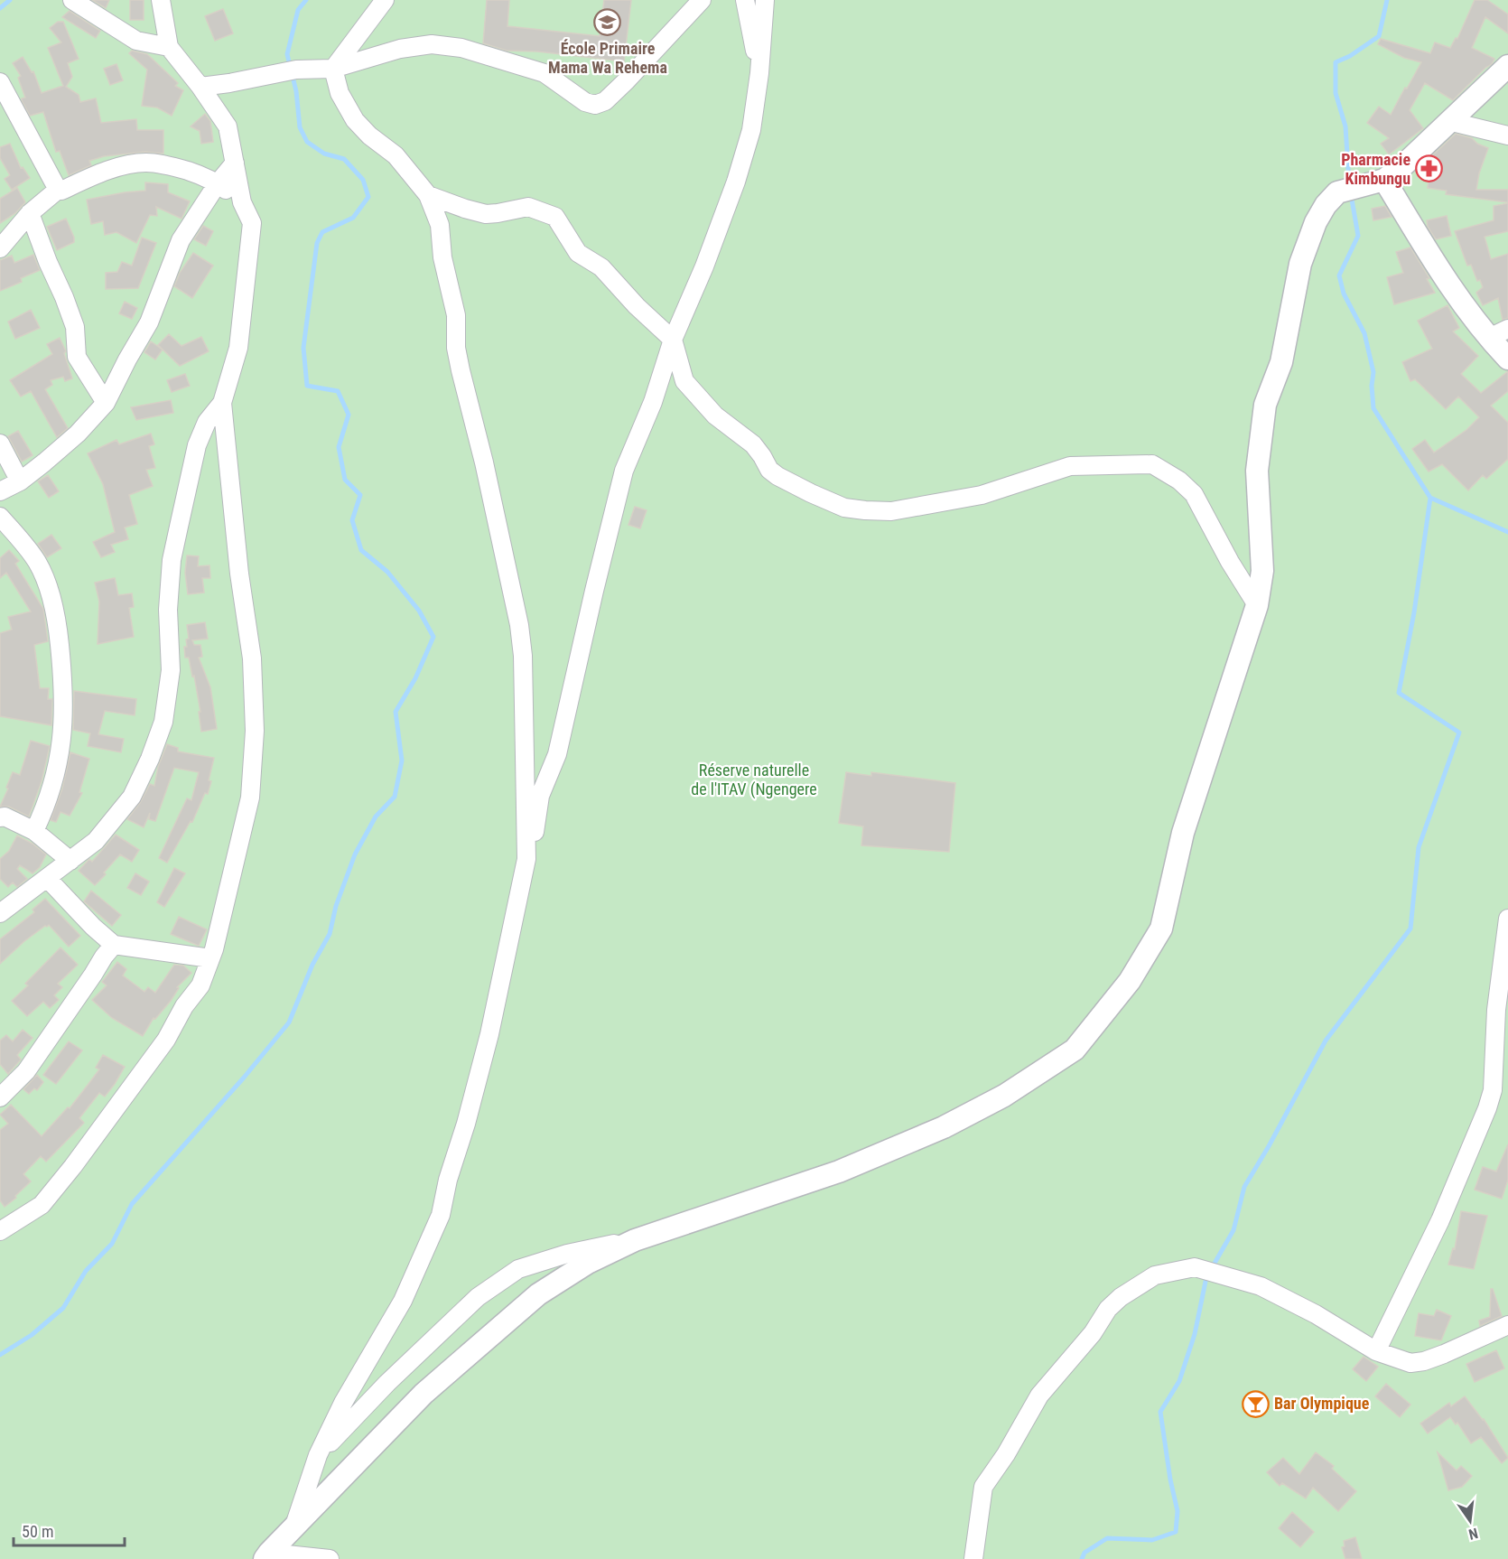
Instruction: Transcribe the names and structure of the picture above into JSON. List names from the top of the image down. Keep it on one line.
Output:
{"parks":["Réserve naturelle de l'ITAV (Ngengere"],"places":{"school or university":["École Primaire Mama Wa Rehema"],"pharmacy":["Pharmacie Kimbungu"],"bar":["Bar Olympique"]},"scale_bar":"50 m","north":"bottom"}
